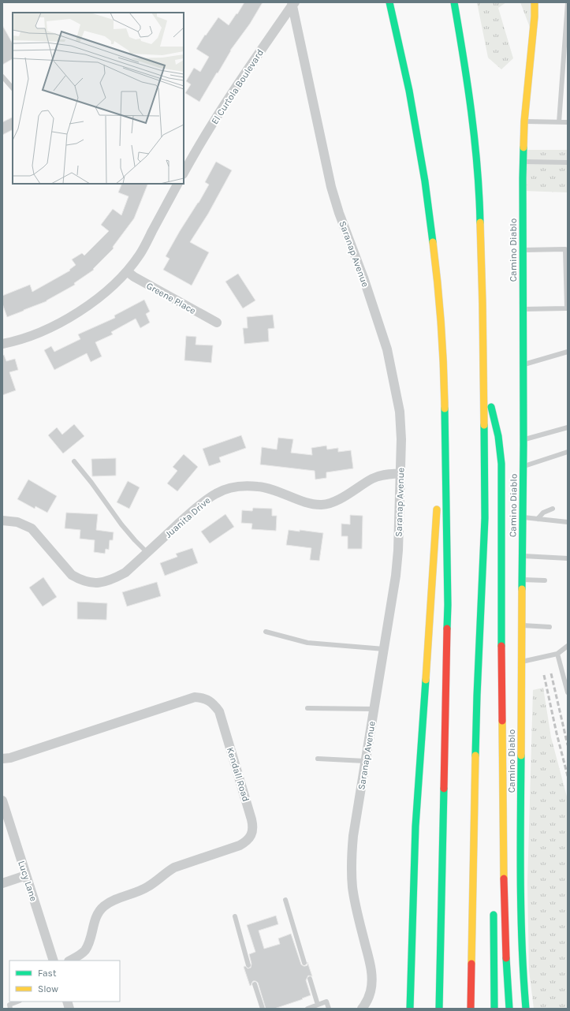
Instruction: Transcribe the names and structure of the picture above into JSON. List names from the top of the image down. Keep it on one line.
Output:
{"streets":{"main road":["Camino Diablo"],"street":["El Curtola Boulevard","Saranap Avenue","Greene Place","Juanita Drive","Kendall Road","Lucy Lane"]},"crossings":[["El Curtola Boulevard","Saranap Avenue"],["Saranap Avenue","Juanita Drive"]],"legend":["Fast","Slow"]}
